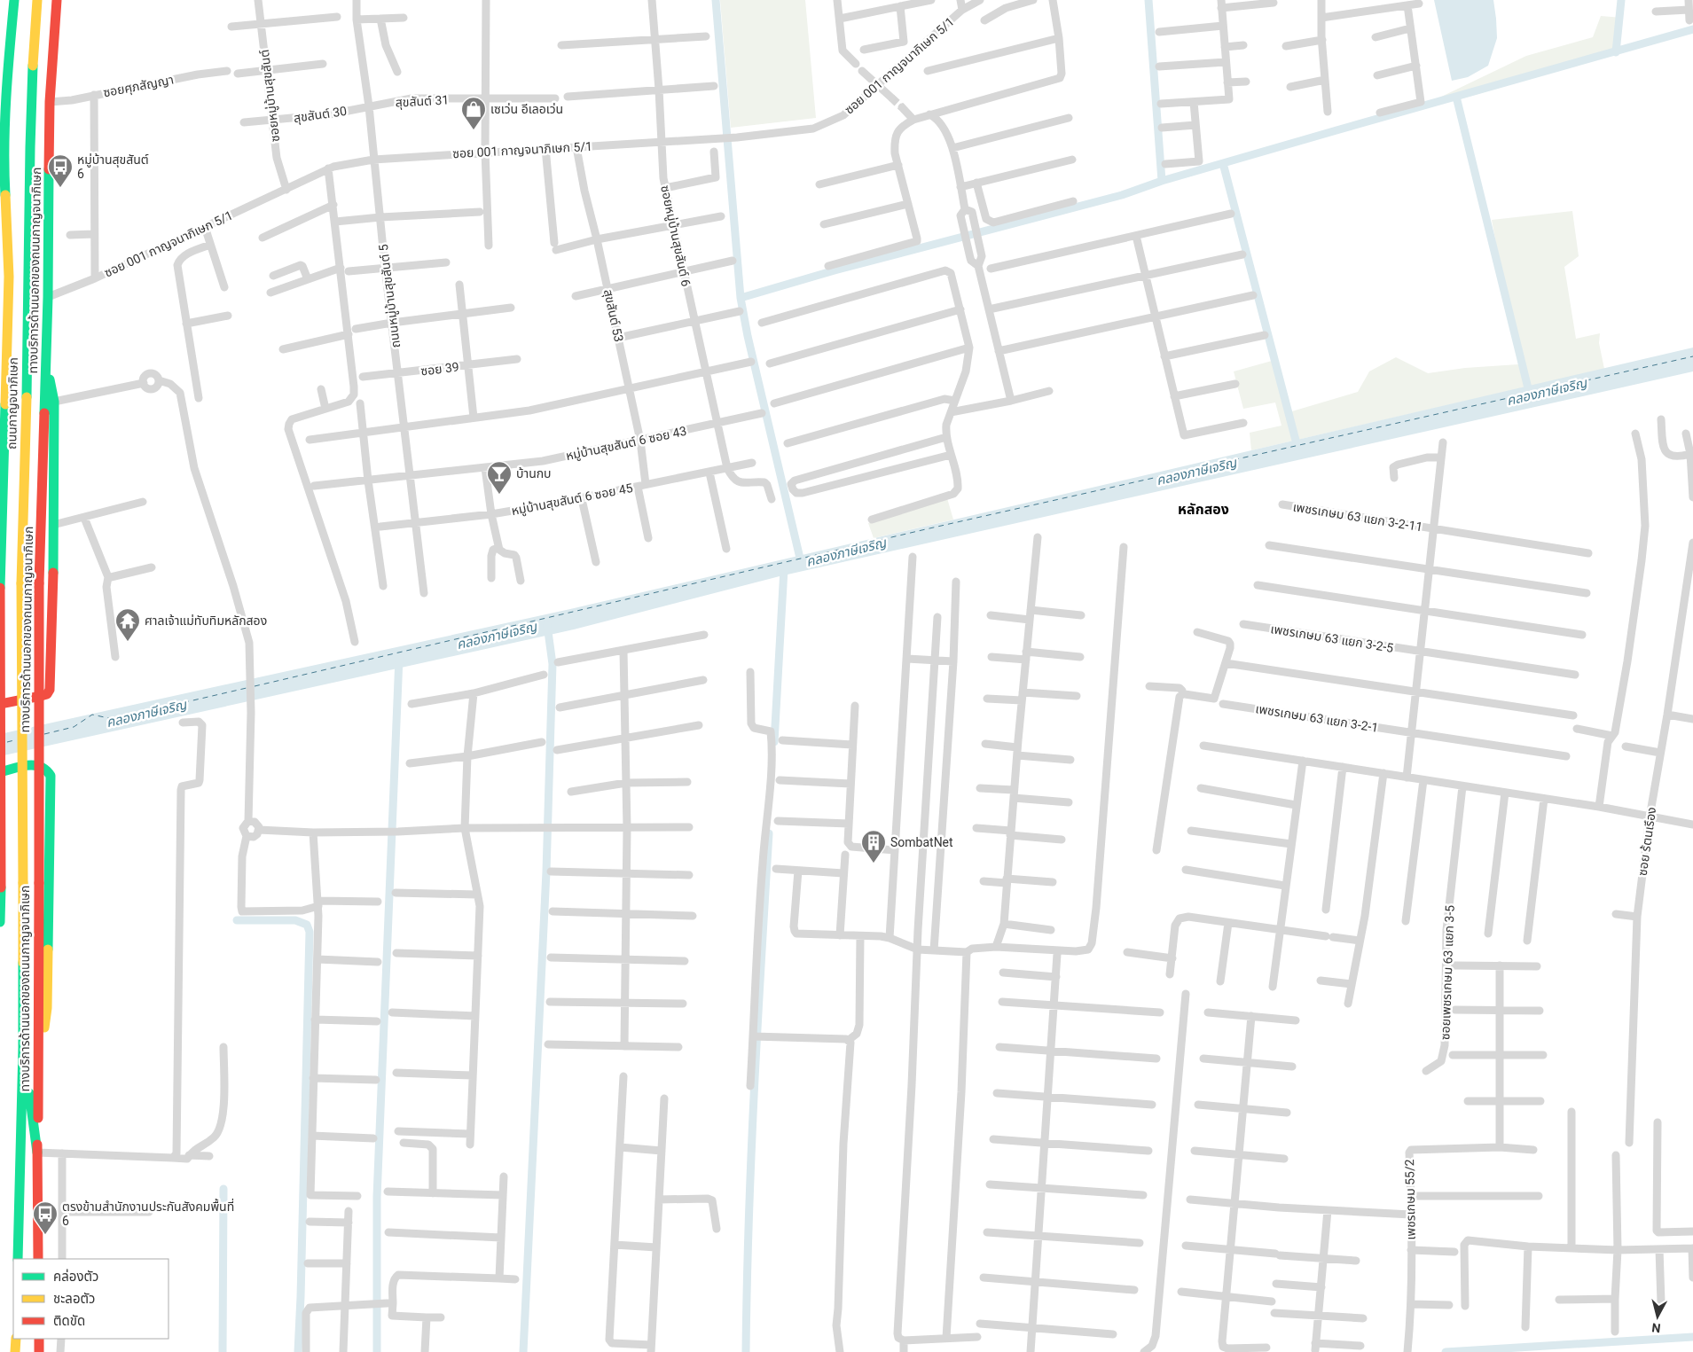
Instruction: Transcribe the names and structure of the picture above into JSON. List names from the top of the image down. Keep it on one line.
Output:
{"streets":{"main road":["ทางบริการด้านนอกของถนนกาญจนาภิเษก","ถนนกาญจนาภิเษก"],"street":["ซอย 001 กาญจนาภิเษก 5/1","ซอยศุภสัญญา","ซอยหมู่บ้านสุขสันต์","สุขสันต์ 31","สุขสันต์ 30","ซอยหมู่บ้านสุขสันต์ 6","ถนนหมู่บ้านสุขสันต์ 5","สุขสันต์ 53","ซอย 39","หมู่บ้านสุขสันต์ 6 ซอย 43","หมู่บ้านสุขสันต์ 6 ซอย 45","เพชรเกษม 63 แยก 3-2-11","เพชรเกษม 63 แยก 3-2-5","เพชรเกษม 63 แยก 3-2-1","ซอย ร้ตนเรึอง","ซอยเพชรเกษม 63 แยก 3-5","เพชรเกษม 55/2"]},"crossings":[["ซอย 001 กาญจนาภิเษก 5/1","ซอยหมู่บ้านสุขสันต์"],["ซอย 001 กาญจนาภิเษก 5/1","ซอยหมู่บ้านสุขสันต์ 6"],["ซอย 001 กาญจนาภิเษก 5/1","ทางบริการด้านนอกของถนนกาญจนาภิเษก"],["ซอย 001 กาญจนาภิเษก 5/1","ถนนหมู่บ้านสุขสันต์ 5"],["ซอย 001 กาญจนาภิเษก 5/1","สุขสันต์ 53"],["ซอยศุภสัญญา","ทางบริการด้านนอกของถนนกาญจนาภิเษก"],["ซอยหมู่บ้านสุขสันต์","สุขสันต์ 30"],["สุขสันต์ 31","สุขสันต์ 30"],["สุขสันต์ 31","ถนนหมู่บ้านสุขสันต์ 5"],["สุขสันต์ 30","ถนนหมู่บ้านสุขสันต์ 5"],["ซอยหมู่บ้านสุขสันต์ 6","หมู่บ้านสุขสันต์ 6 ซอย 43"],["ซอยหมู่บ้านสุขสันต์ 6","หมู่บ้านสุขสันต์ 6 ซอย 45"],["ถนนหมู่บ้านสุขสันต์ 5","ซอย 39"],["ถนนหมู่บ้านสุขสันต์ 5","หมู่บ้านสุขสันต์ 6 ซอย 43"],["ถนนหมู่บ้านสุขสันต์ 5","หมู่บ้านสุขสันต์ 6 ซอย 45"],["สุขสันต์ 53","หมู่บ้านสุขสันต์ 6 ซอย 43"],["สุขสันต์ 53","หมู่บ้านสุขสันต์ 6 ซอย 45"]],"districts":["หลักสอง"],"water":["คลองภาษีเจริญ"],"places":{"shop":["เซเว่น อีเลอเว่น"],"bus stop":["หมู่บ้านสุขสันต์ 6","ตรงข้ามสำนักงานประกันสังคมพื้นที่ 6"],"bar":["บ้านกบ"],"temple":["ศาลเจ้าแม่ทับทิมหลักสอง"],"building":["SombatNet"]},"legend":["คล่องตัว","ชะลอตัว","ติดขัด"],"north":"bottom"}
